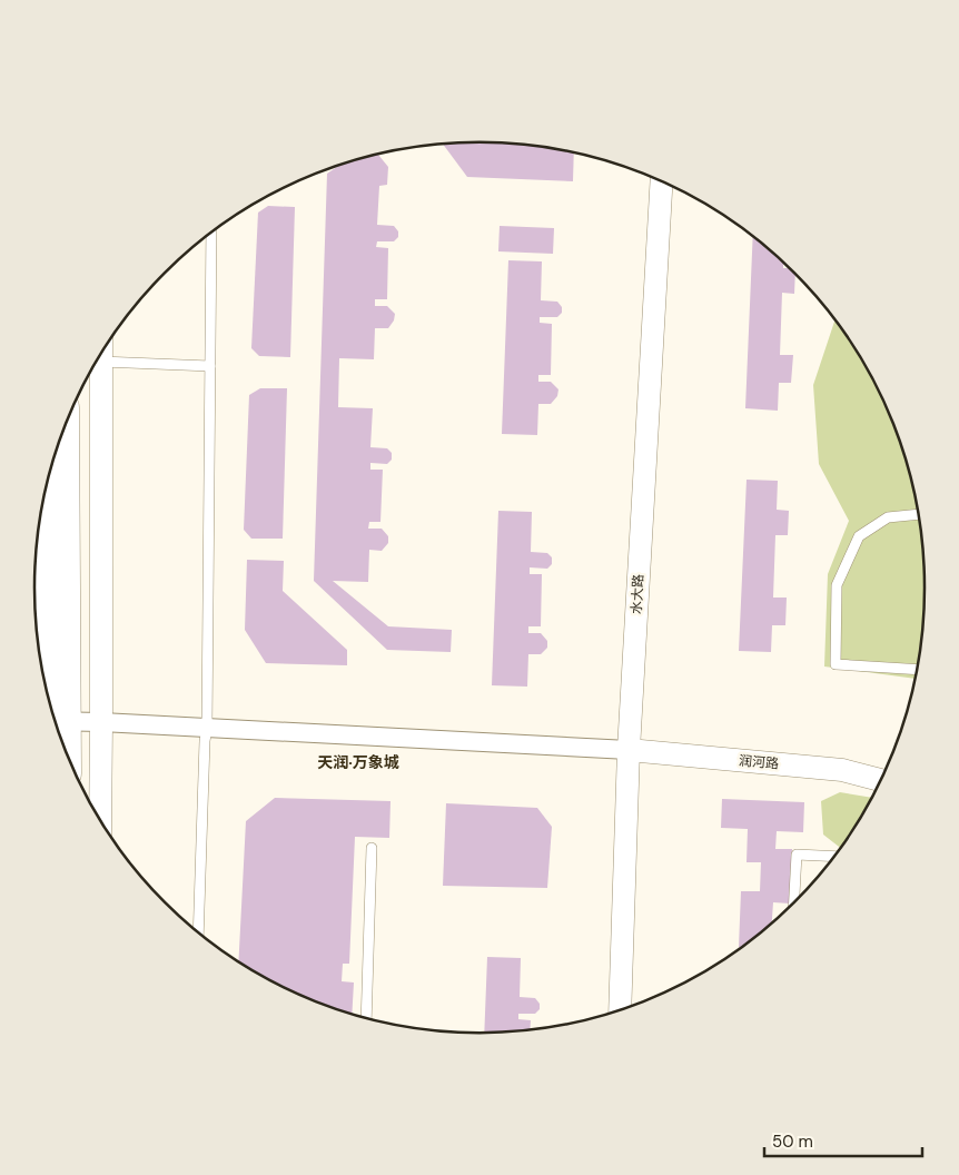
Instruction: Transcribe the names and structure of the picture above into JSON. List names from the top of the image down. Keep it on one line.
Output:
{"streets":{"street":["水大路","润河路"]},"crossings":[["水大路","润河路"]],"districts":["天润·万象城"],"scale_bar":"50 m"}
